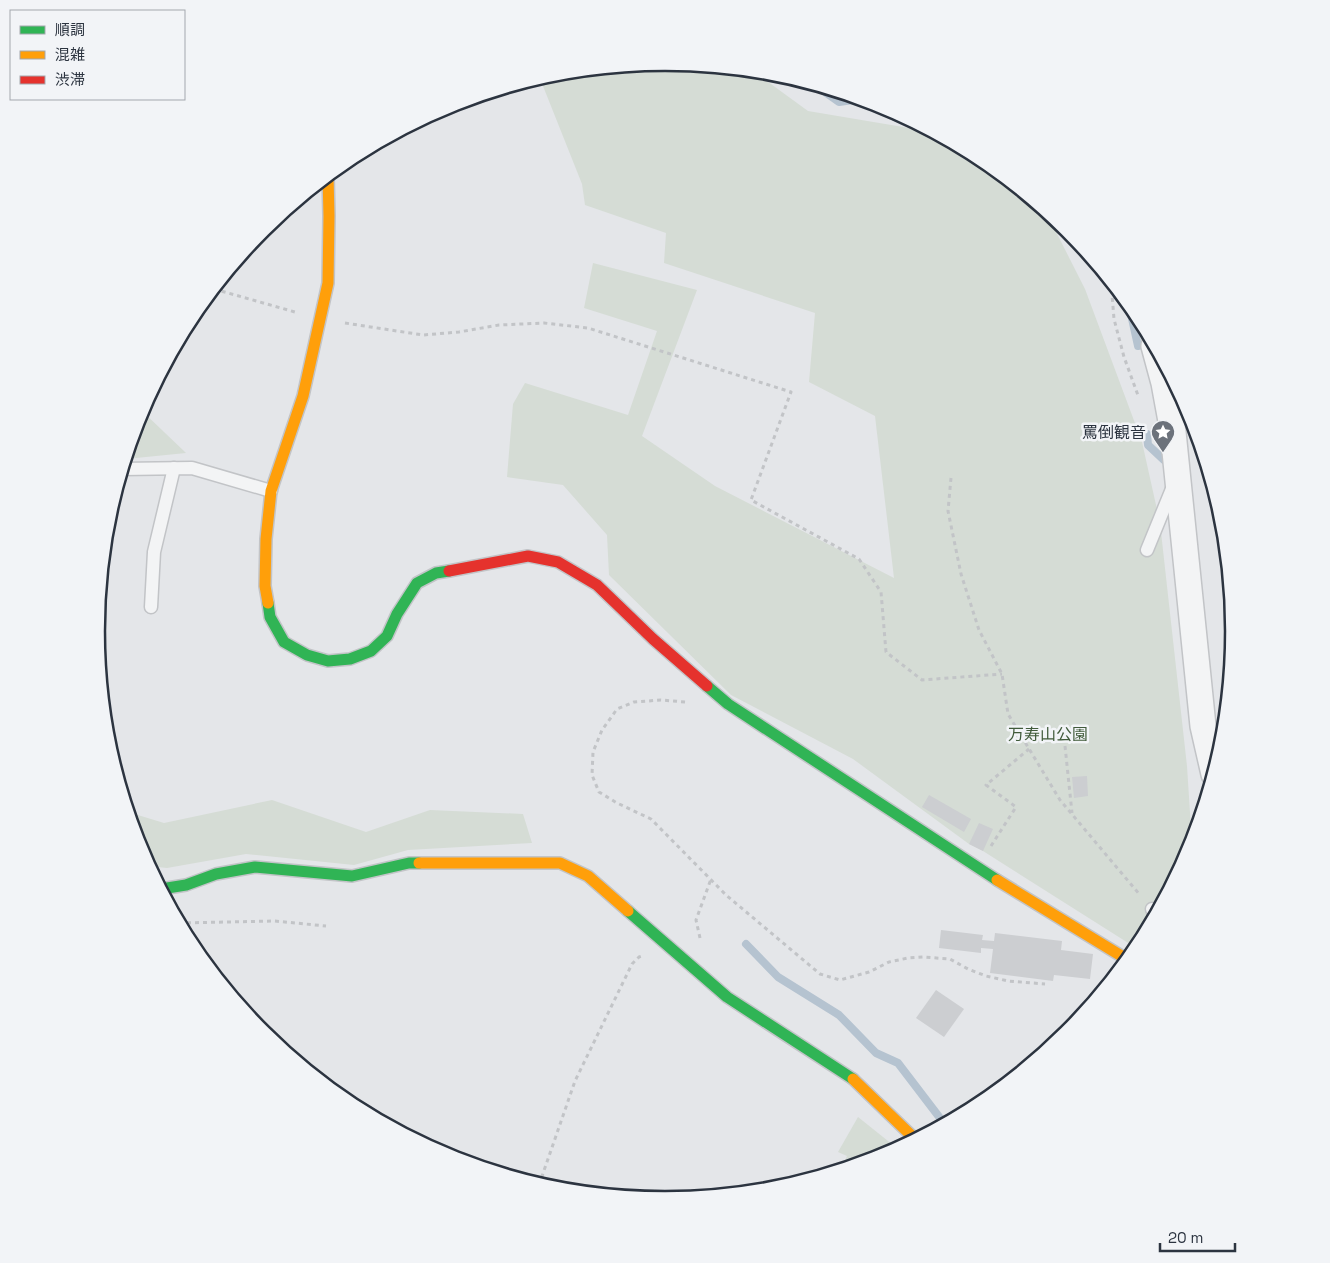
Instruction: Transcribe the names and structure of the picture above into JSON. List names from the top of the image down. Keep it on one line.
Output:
{"parks":["万寿山公園"],"places":{"place":["罵倒観音"]},"legend":["順調","混雑","渋滞"],"scale_bar":"20 m"}
